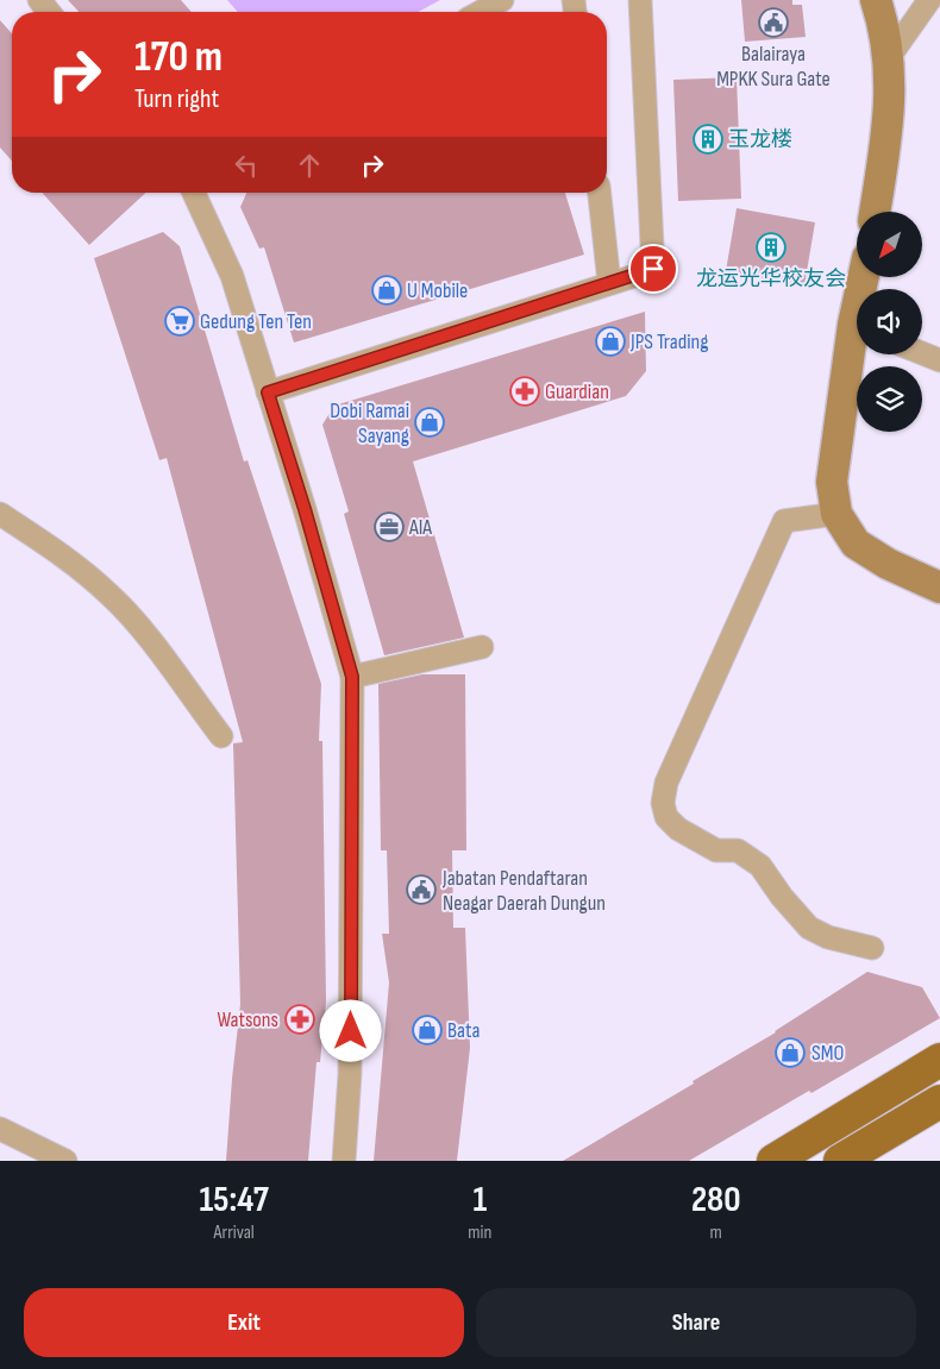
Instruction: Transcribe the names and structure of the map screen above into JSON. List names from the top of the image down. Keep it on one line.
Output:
{"places":{"public building":["Balairaya MPKK Sura Gate","Jabatan Pendaftaran Neagar Daerah Dungun"],"building":["玉龙楼","龙运光华校友会"],"shop":["U Mobile","JPS Trading","Dobi Ramai Sayang","Bata","SMO"],"supermarket":["Gedung Ten Ten"],"pharmacy":["Guardian","Watsons"],"office":["AIA"]},"north":"bottom left","page":{"turn":["170 m","Turn right"],"eta":["15:47","Arrival","1","min","280","m"],"buttons":["Exit","Share"]}}
